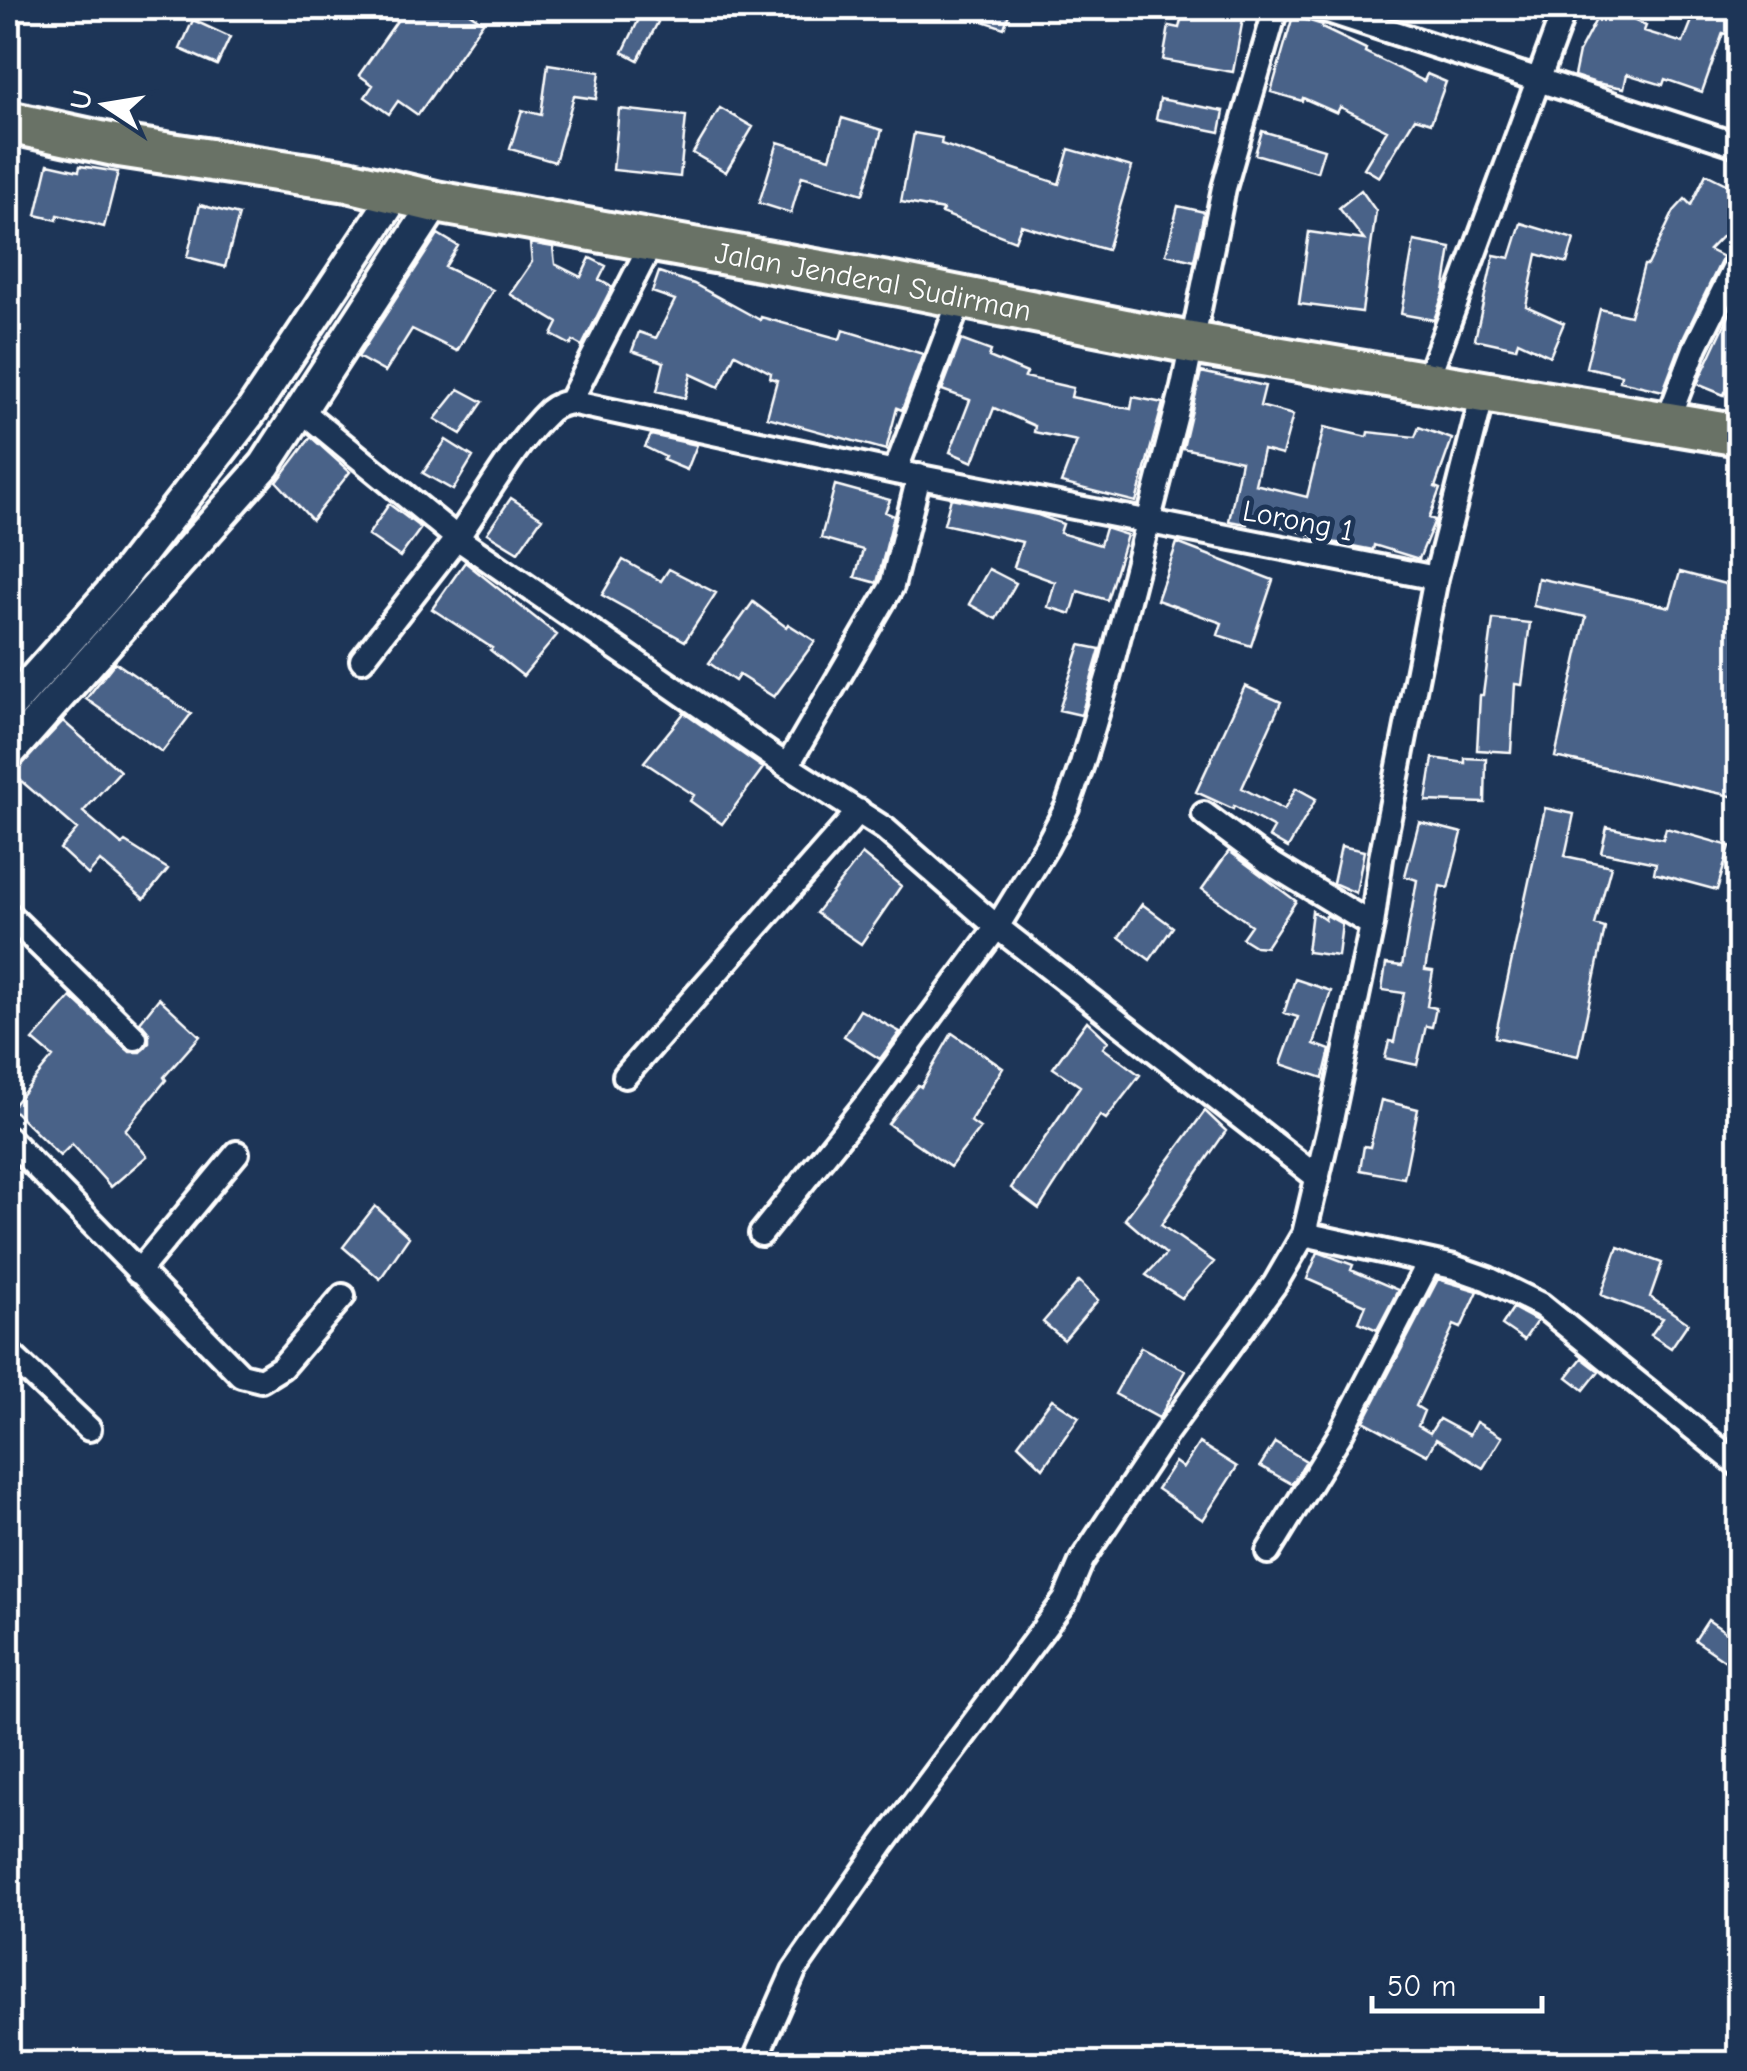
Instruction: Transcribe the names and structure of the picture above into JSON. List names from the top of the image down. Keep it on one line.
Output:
{"streets":{"highway":["Jalan Jenderal Sudirman"],"street":["Lorong 1"]},"scale_bar":"50 m","north":"left"}
